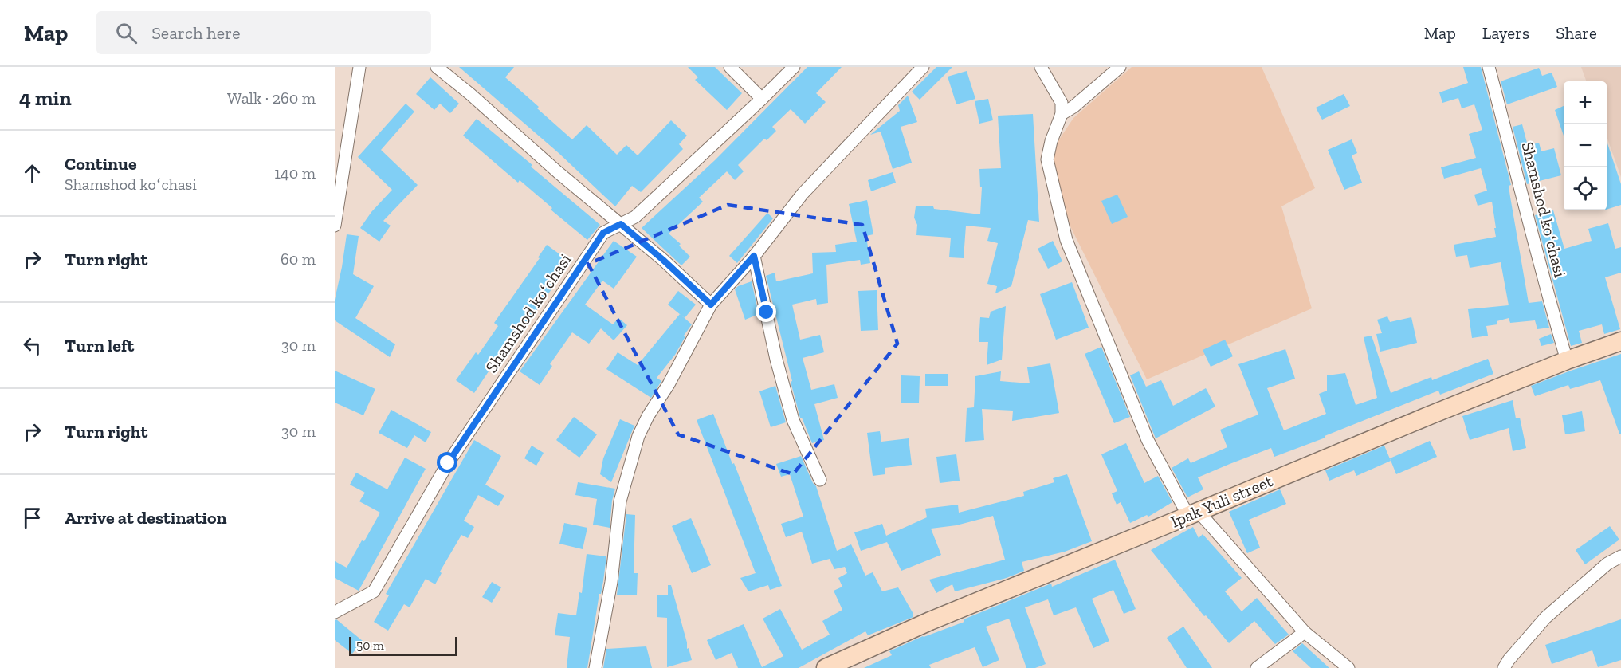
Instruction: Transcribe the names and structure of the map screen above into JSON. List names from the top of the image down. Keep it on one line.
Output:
{"streets":{"main road":["Ipak Yuli street"],"street":["Shamshod koʻchasi"]},"crossings":[["Shamshod koʻchasi","Ipak Yuli street"]],"scale_bar":"50 m","page":{"header":"Map","search":"Search here","nav":["Map","Layers","Share"],"heading":["4 min","Walk · 260 m"],"map_buttons":["+","−"],"list":[["Continue","Shamshod koʻchasi","140 m"],["Turn right","60 m"],["Turn left","30 m"],["Turn right","30 m"],"Arrive at destination"],"scale":"50 m"}}
